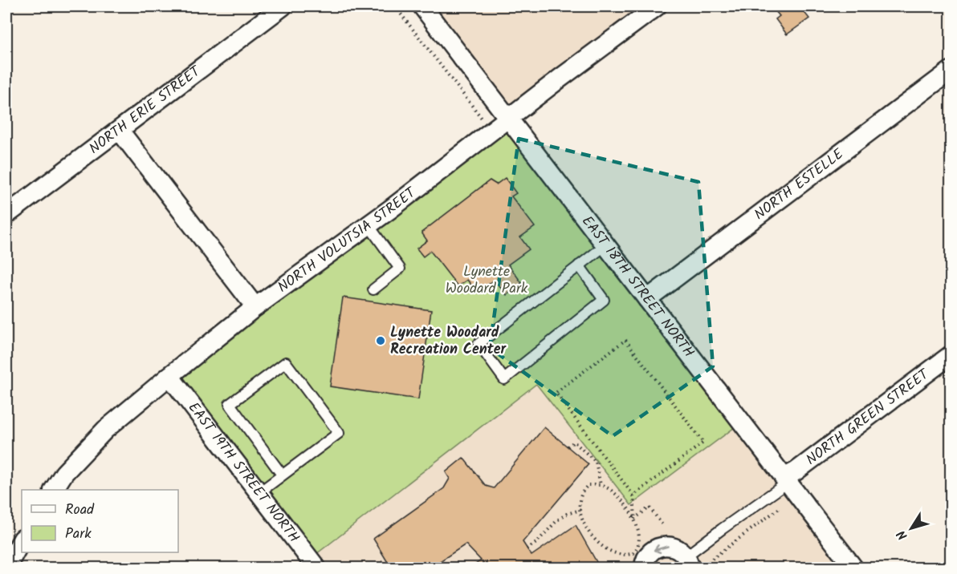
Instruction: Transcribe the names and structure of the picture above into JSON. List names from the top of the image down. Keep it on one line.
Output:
{"streets":{"street":["NORTH ERIE STREET","NORTH ESTELLE","NORTH VOLUTSIA STREET","EAST 18TH STREET NORTH","NORTH GREEN STREET","EAST 19TH STREET NORTH"]},"crossings":[["NORTH ESTELLE","EAST 18TH STREET NORTH"],["NORTH VOLUTSIA STREET","EAST 18TH STREET NORTH"],["NORTH VOLUTSIA STREET","EAST 19TH STREET NORTH"],["EAST 18TH STREET NORTH","NORTH GREEN STREET"]],"parks":["Lynette Woodard Park"],"places":["Lynette Woodard Recreation Center"],"legend":["Road","Park"],"north":"bottom left"}
